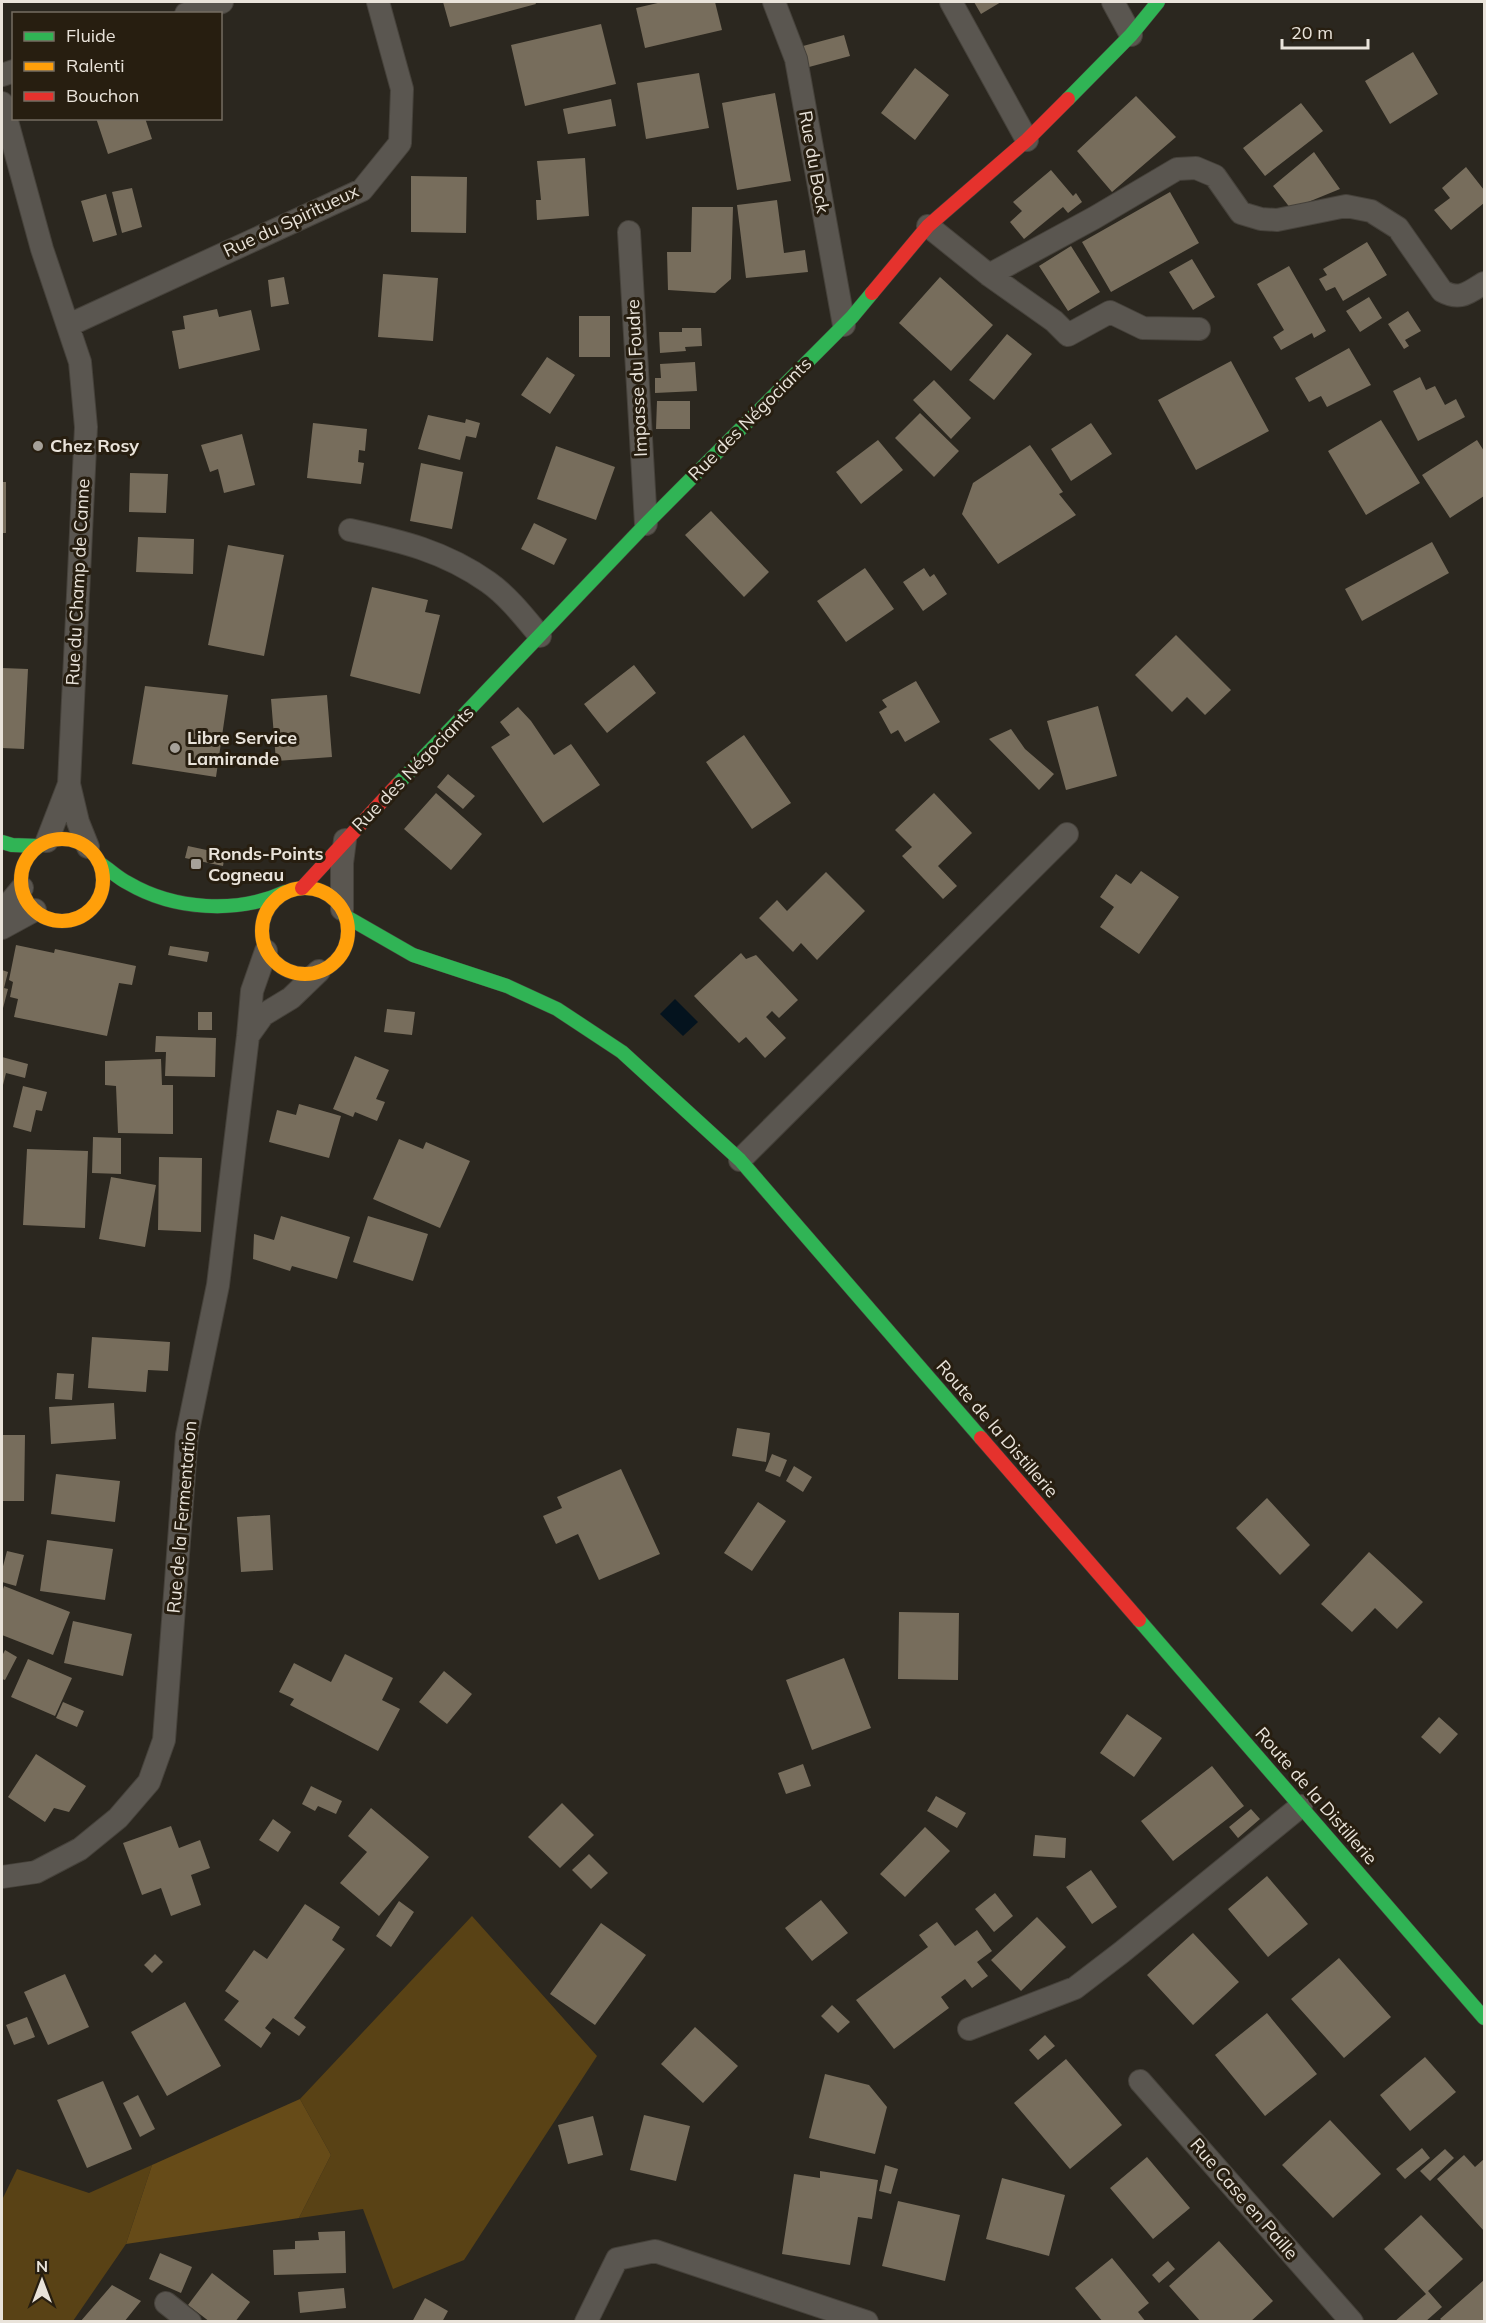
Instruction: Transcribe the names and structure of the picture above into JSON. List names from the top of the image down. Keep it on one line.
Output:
{"streets":{"street":["Rue du Bock","Rue du Spiritueux","Impasse du Foudre","Rue des Négociants","Rue du Champ de Canne","Route de la Distillerie","Rue de la Fermentation","Rue Case en Paille"]},"crossings":[["Rue du Bock","Rue des Négociants"],["Rue du Spiritueux","Rue du Champ de Canne"],["Impasse du Foudre","Rue des Négociants"],["Rue des Négociants","Route de la Distillerie"],["Rue des Négociants","Rue de la Fermentation"],["Route de la Distillerie","Rue de la Fermentation"]],"places":{"other":["Chez Rosy","Libre Service Lamirande"],"transit":["Ronds-Points Cogneau"]},"legend":["Fluide","Ralenti","Bouchon"],"scale_bar":"20 m","north":"top"}
